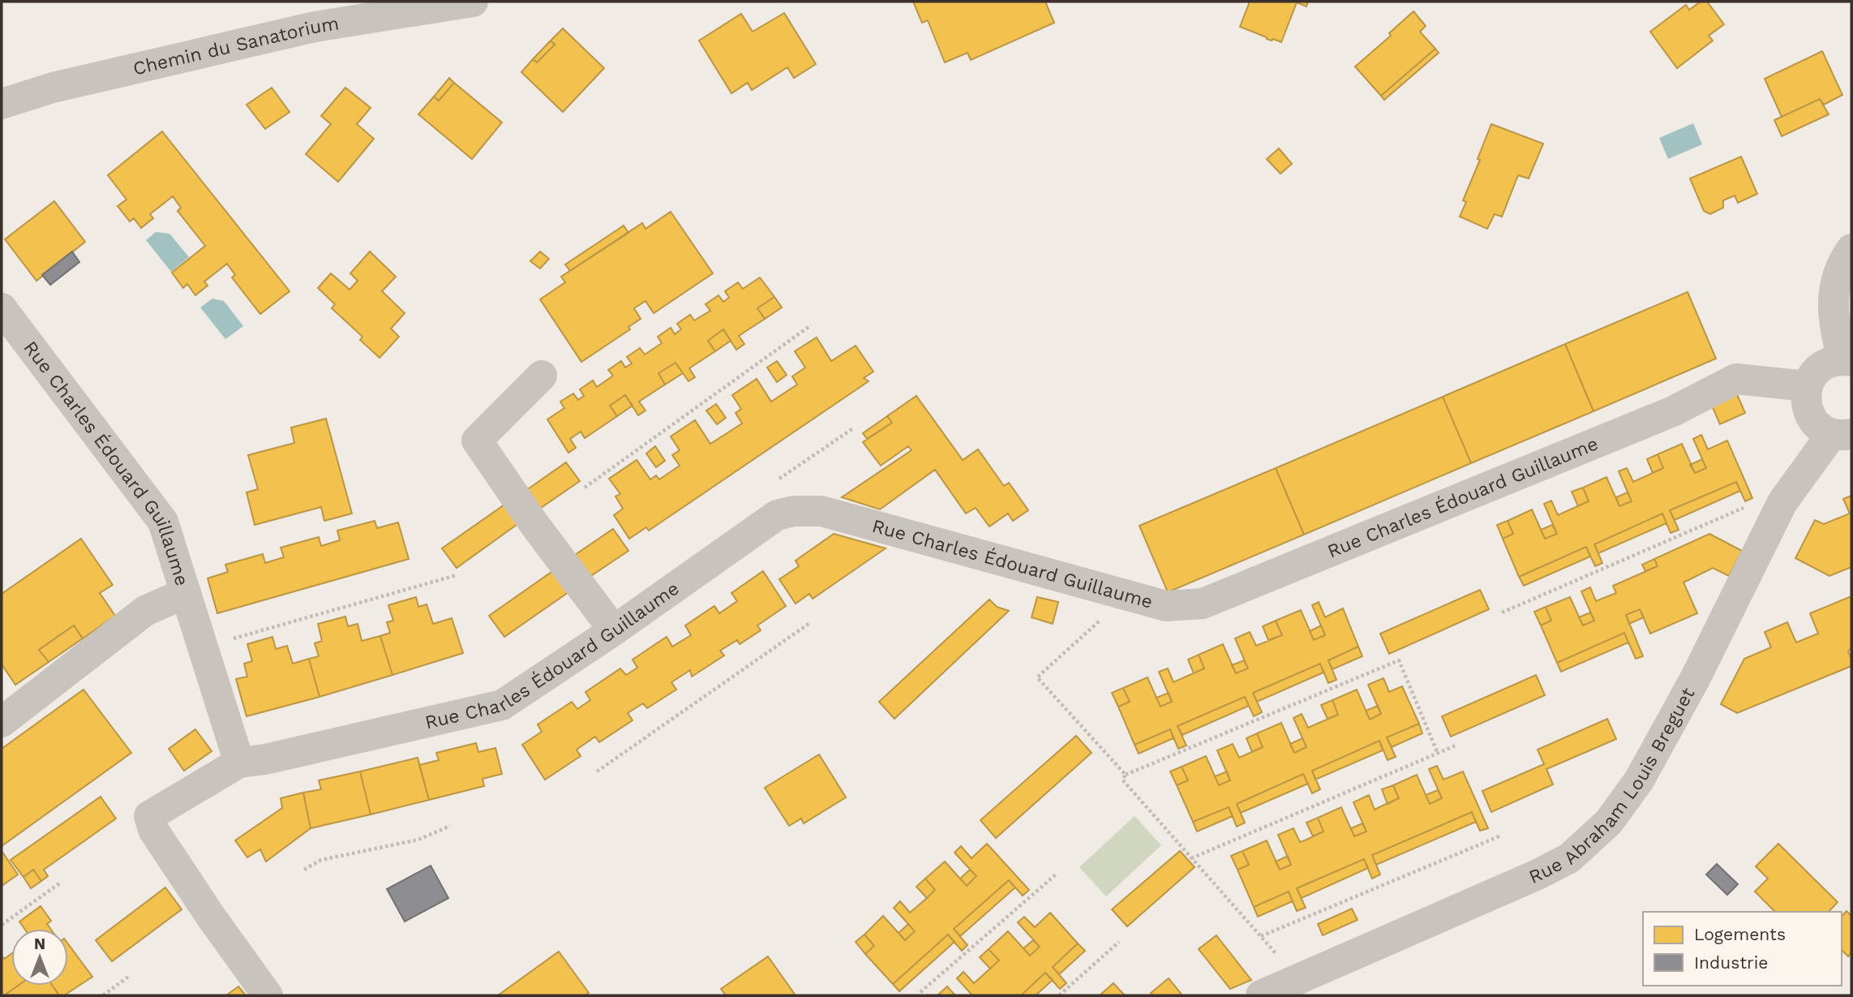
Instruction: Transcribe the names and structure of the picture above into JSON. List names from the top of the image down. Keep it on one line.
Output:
{"streets":{"street":["Chemin du Sanatorium","Rue Charles Édouard Guillaume","Rue Abraham Louis Breguet"]},"legend":["Logements","Industrie"],"north":"top"}
